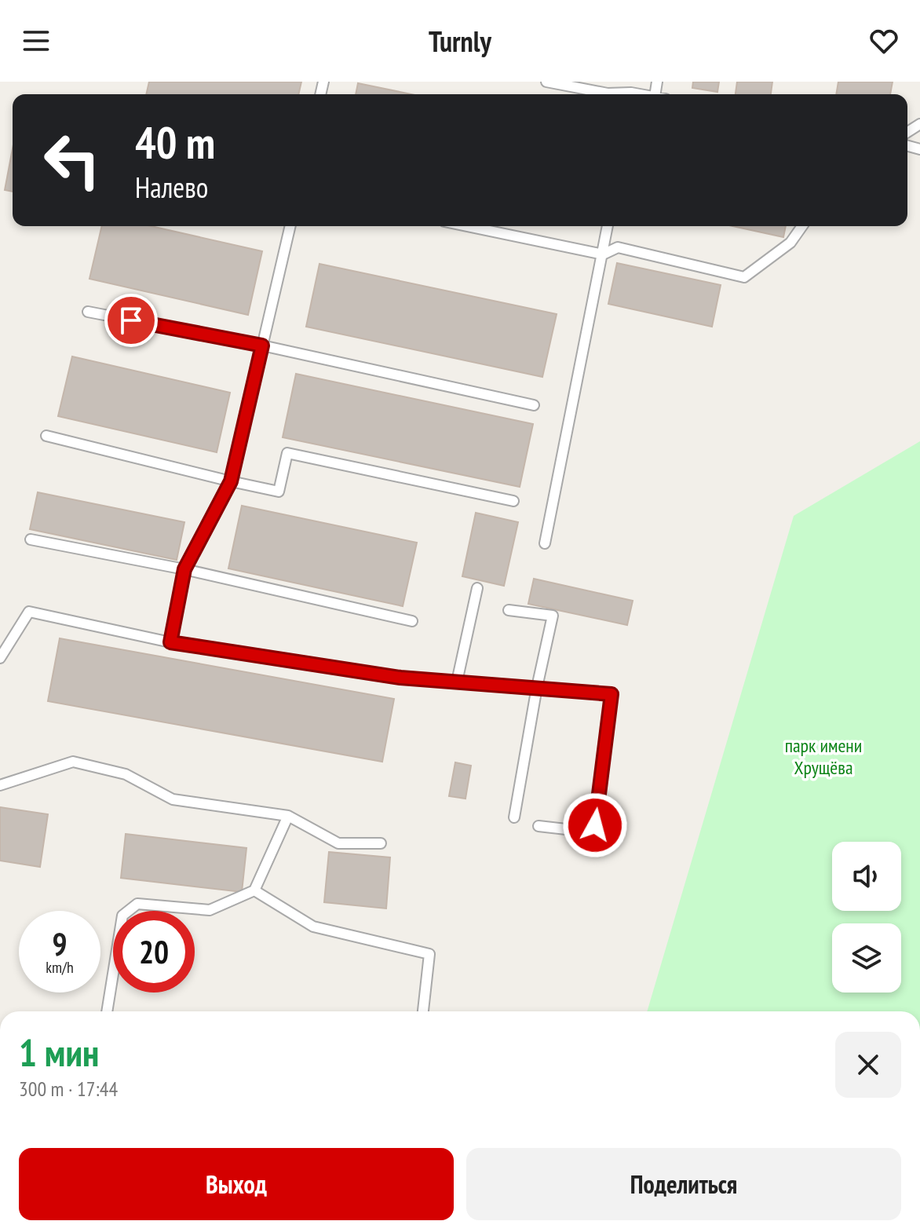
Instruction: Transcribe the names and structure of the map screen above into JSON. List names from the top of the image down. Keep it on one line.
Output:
{"parks":["парк имени Хрущёва"],"page":{"header":"Turnly","turn":["40 m","Налево"],"speed":"9 km/h","limit":"20","heading":["1 мин","300 m · 17:44"],"buttons":["Выход","Поделиться"]}}
